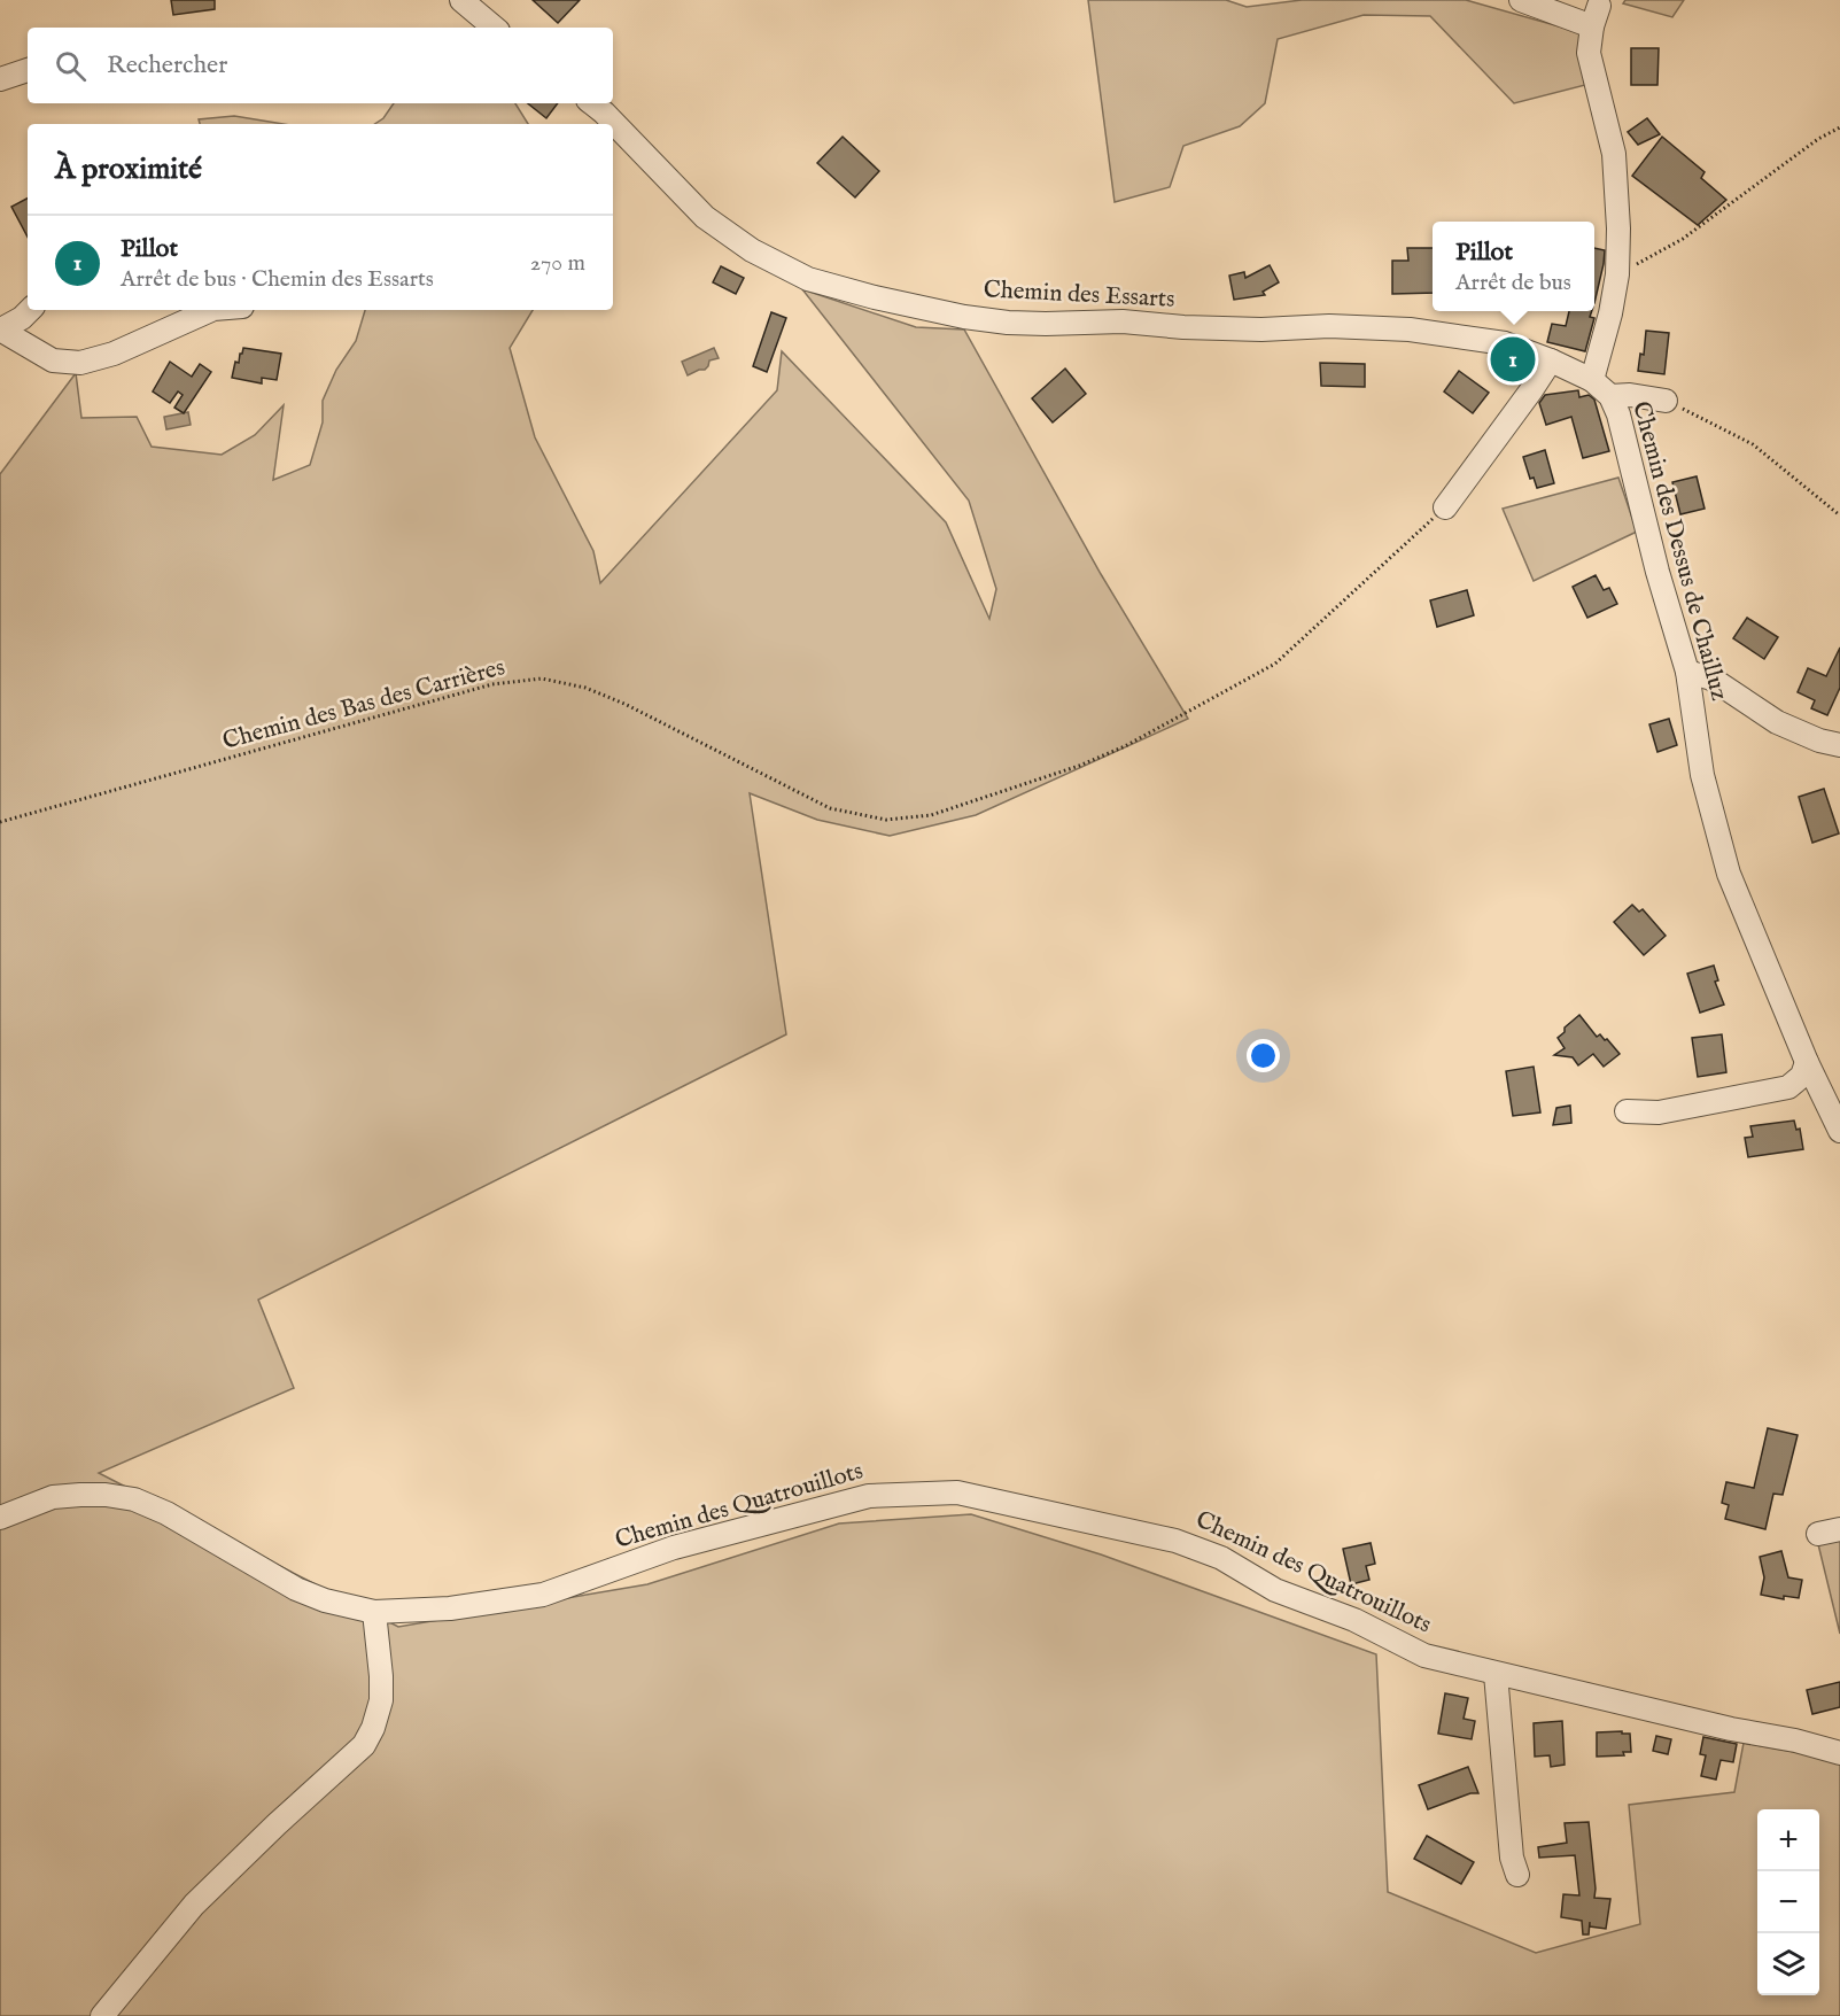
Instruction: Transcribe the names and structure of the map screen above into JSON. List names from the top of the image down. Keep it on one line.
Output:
{"streets":{"street":["Chemin des Essarts","Chemin des Dessus de Chailluz","Chemin des Quatrouillots"],"path":["Chemin des Bas des Carrières"]},"crossings":[["Chemin des Essarts","Chemin des Dessus de Chailluz"]],"page":{"search":"Rechercher","heading":"À proximité","list":[{"mark":"1","name":"Pillot","note":"Arrêt de bus · Chemin des Essarts","value":"270 m"}],"popup":["Pillot","Arrêt de bus"],"pins":"1","map_buttons":["+","−"]}}
